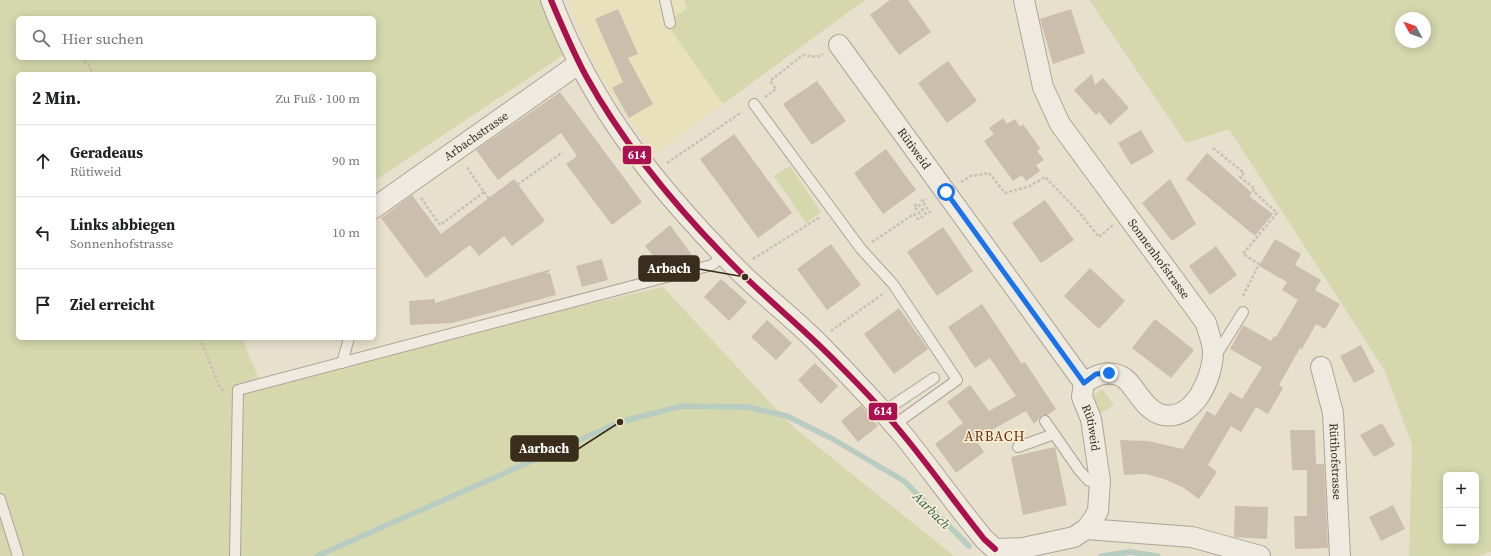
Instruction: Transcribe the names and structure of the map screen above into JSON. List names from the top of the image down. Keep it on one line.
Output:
{"streets":{"street":["Arbachstrasse","Rütiweid","Sonnenhofstrasse","Rütihofstrasse"]},"crossings":[["Rütiweid","Sonnenhofstrasse"]],"districts":["ARBACH"],"water":["Aarbach"],"places":["Arbach","Aarbach"],"lines":["transit line 614"],"north":"top left","page":{"search":"Hier suchen","heading":["2 Min.","Zu Fuß · 100 m"],"list":[["Geradeaus","Rütiweid","90 m"],["Links abbiegen","Sonnenhofstrasse","10 m"],"Ziel erreicht"],"map_buttons":["+","−"]}}
